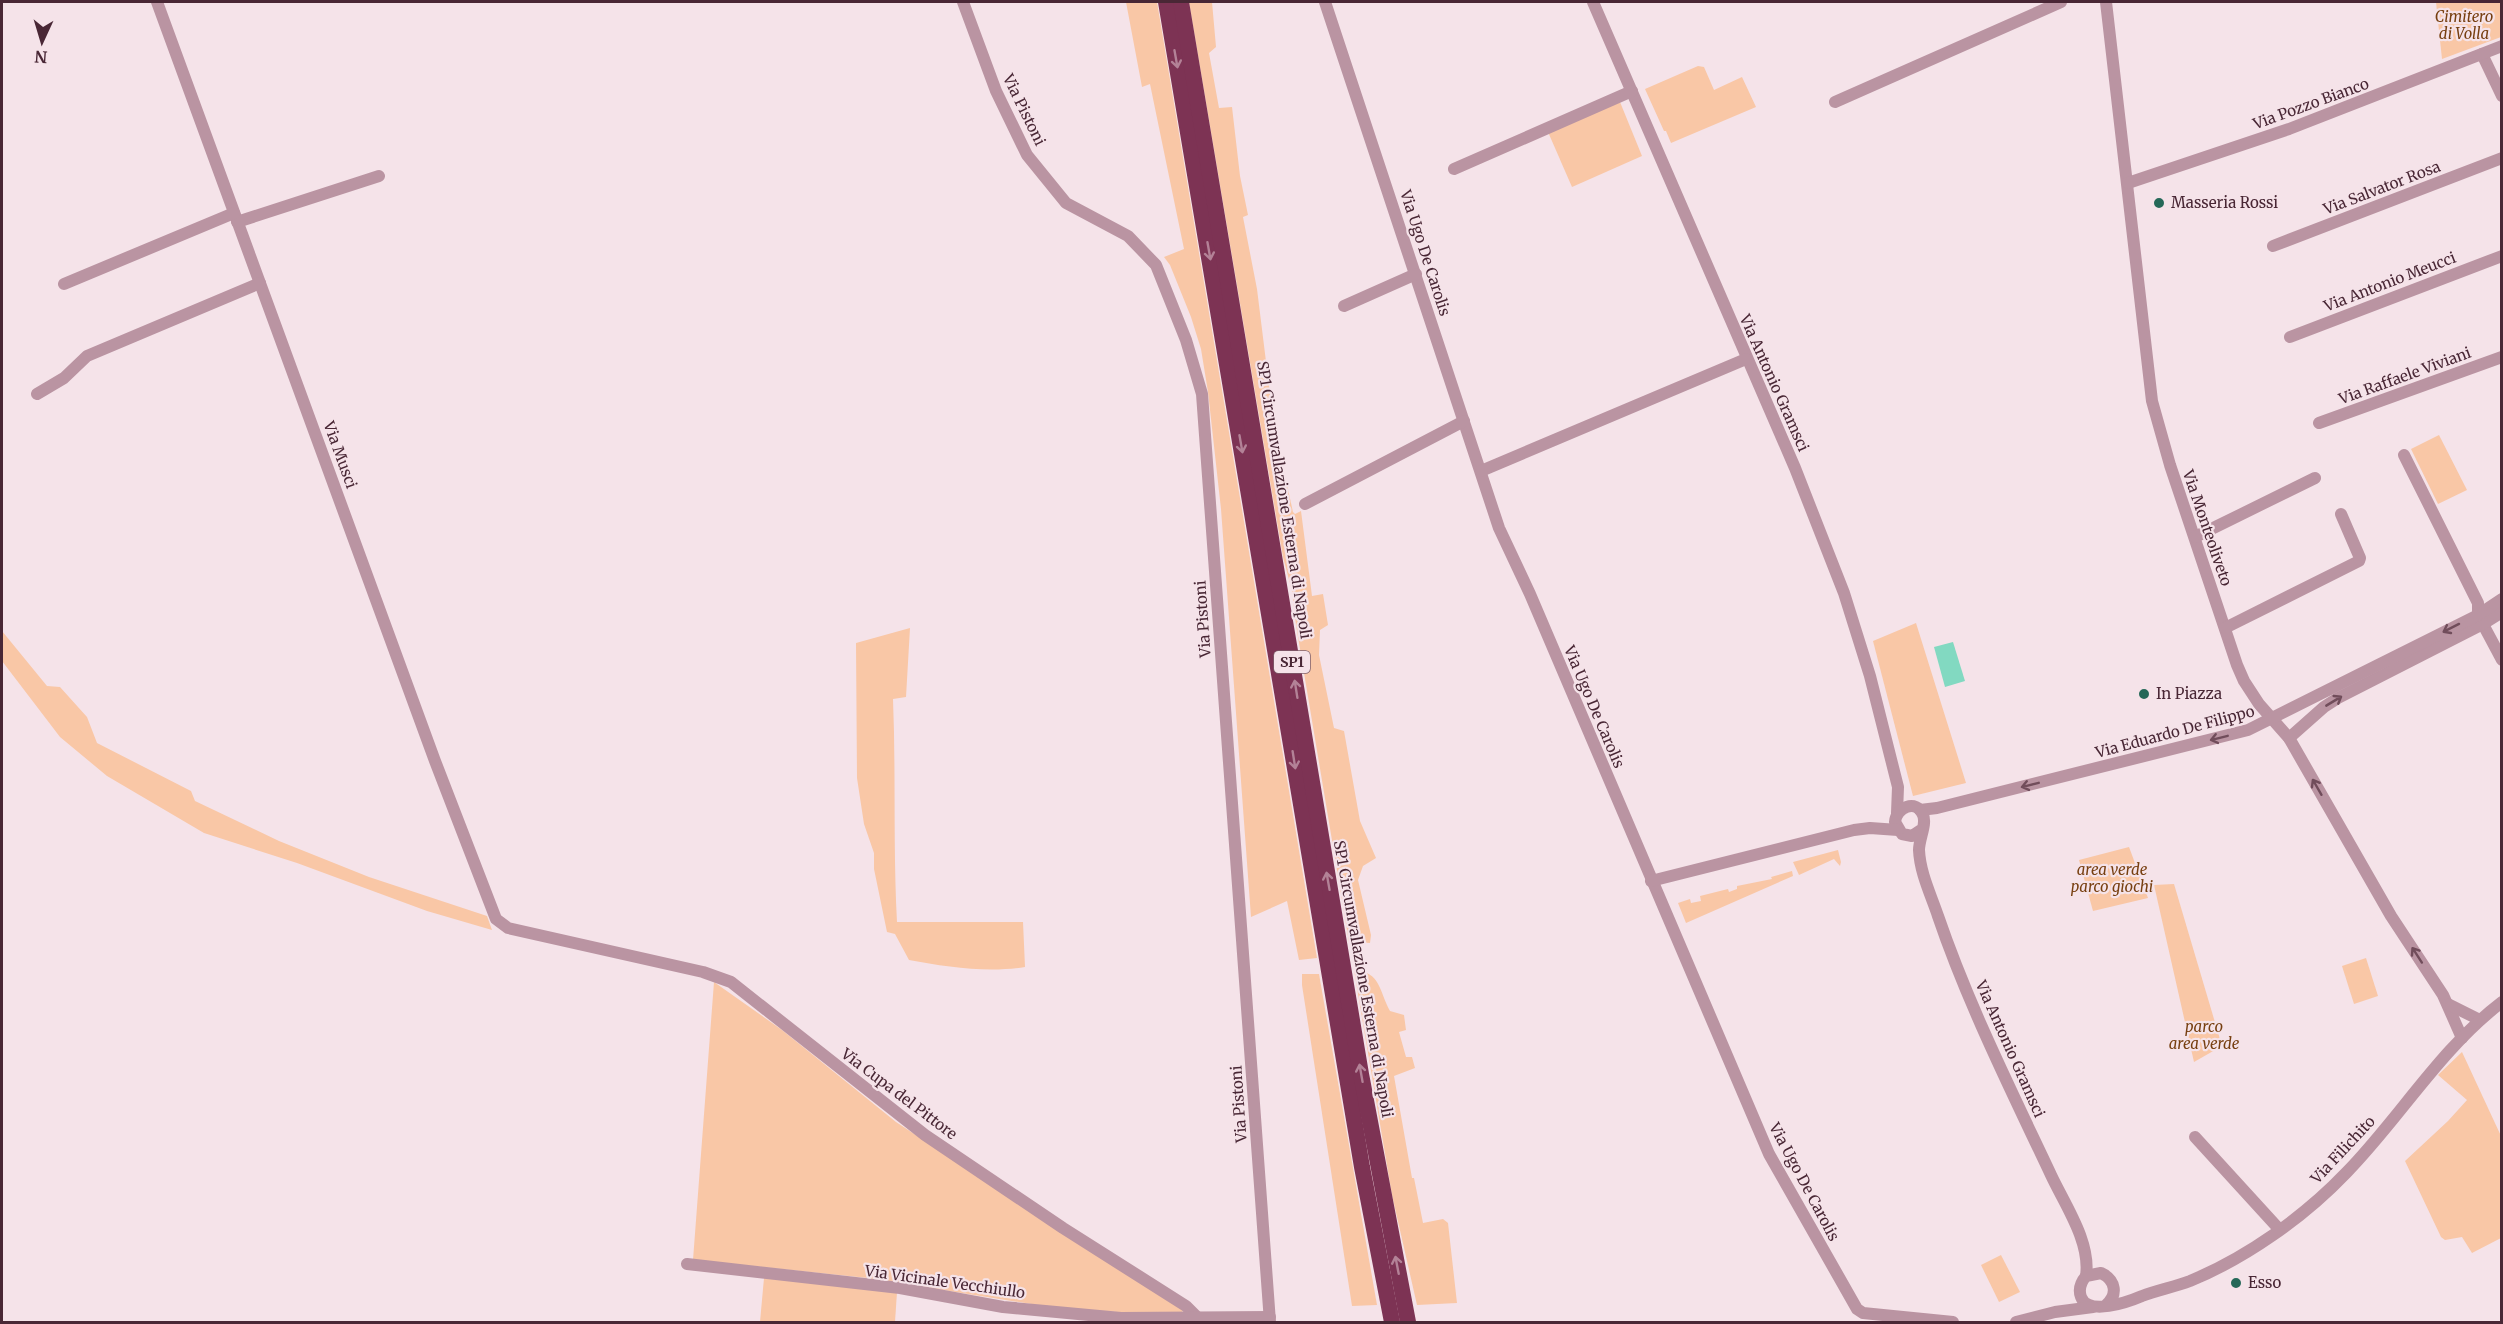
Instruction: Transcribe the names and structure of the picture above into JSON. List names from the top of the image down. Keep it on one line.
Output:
{"streets":{"highway":["SP1 Circumvallazione Esterna di Napoli","SP1"],"street":["Via Pozzo Bianco","Via Pistoni","Via Salvator Rosa","Via Ugo De Carolis","Via Antonio Meucci","Via Raffaele Viviani","Via Antonio Gramsci","Via Musci","Via Monteoliveto","Via Eduardo De Filippo","Via Cupa del Pittore","Via Filichito","Via Vicinale Vecchiullo"]},"crossings":[["Via Pozzo Bianco","Via Monteoliveto"],["Via Antonio Gramsci","Via Eduardo De Filippo"],["Via Antonio Gramsci","Via Filichito"],["Via Musci","Via Cupa del Pittore"],["Via Monteoliveto","Via Eduardo De Filippo"],["Via Monteoliveto","Via Filichito"],["Via Cupa del Pittore","Via Vicinale Vecchiullo"]],"parks":["Cimitero di Volla","area verde parco giochi","parco area verde"],"places":["Masseria Rossi","In Piazza","Esso"],"north":"bottom"}
